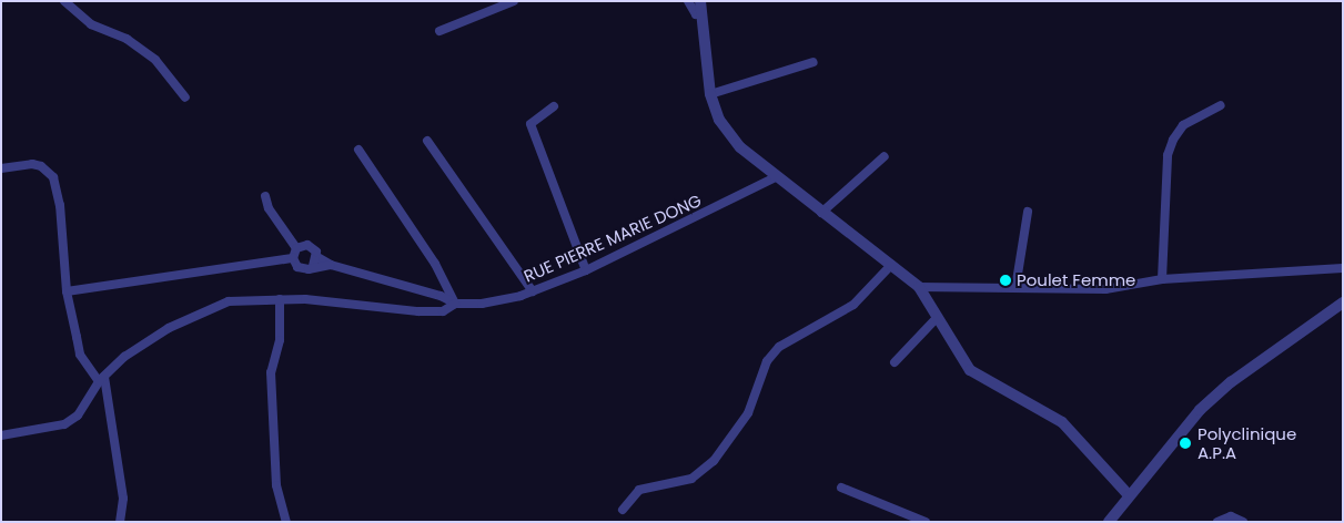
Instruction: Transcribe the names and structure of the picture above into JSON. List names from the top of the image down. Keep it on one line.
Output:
{"streets":{"street":["RUE PIERRE MARIE DONG"]},"places":["Poulet Femme","Polyclinique A.P.A"]}
